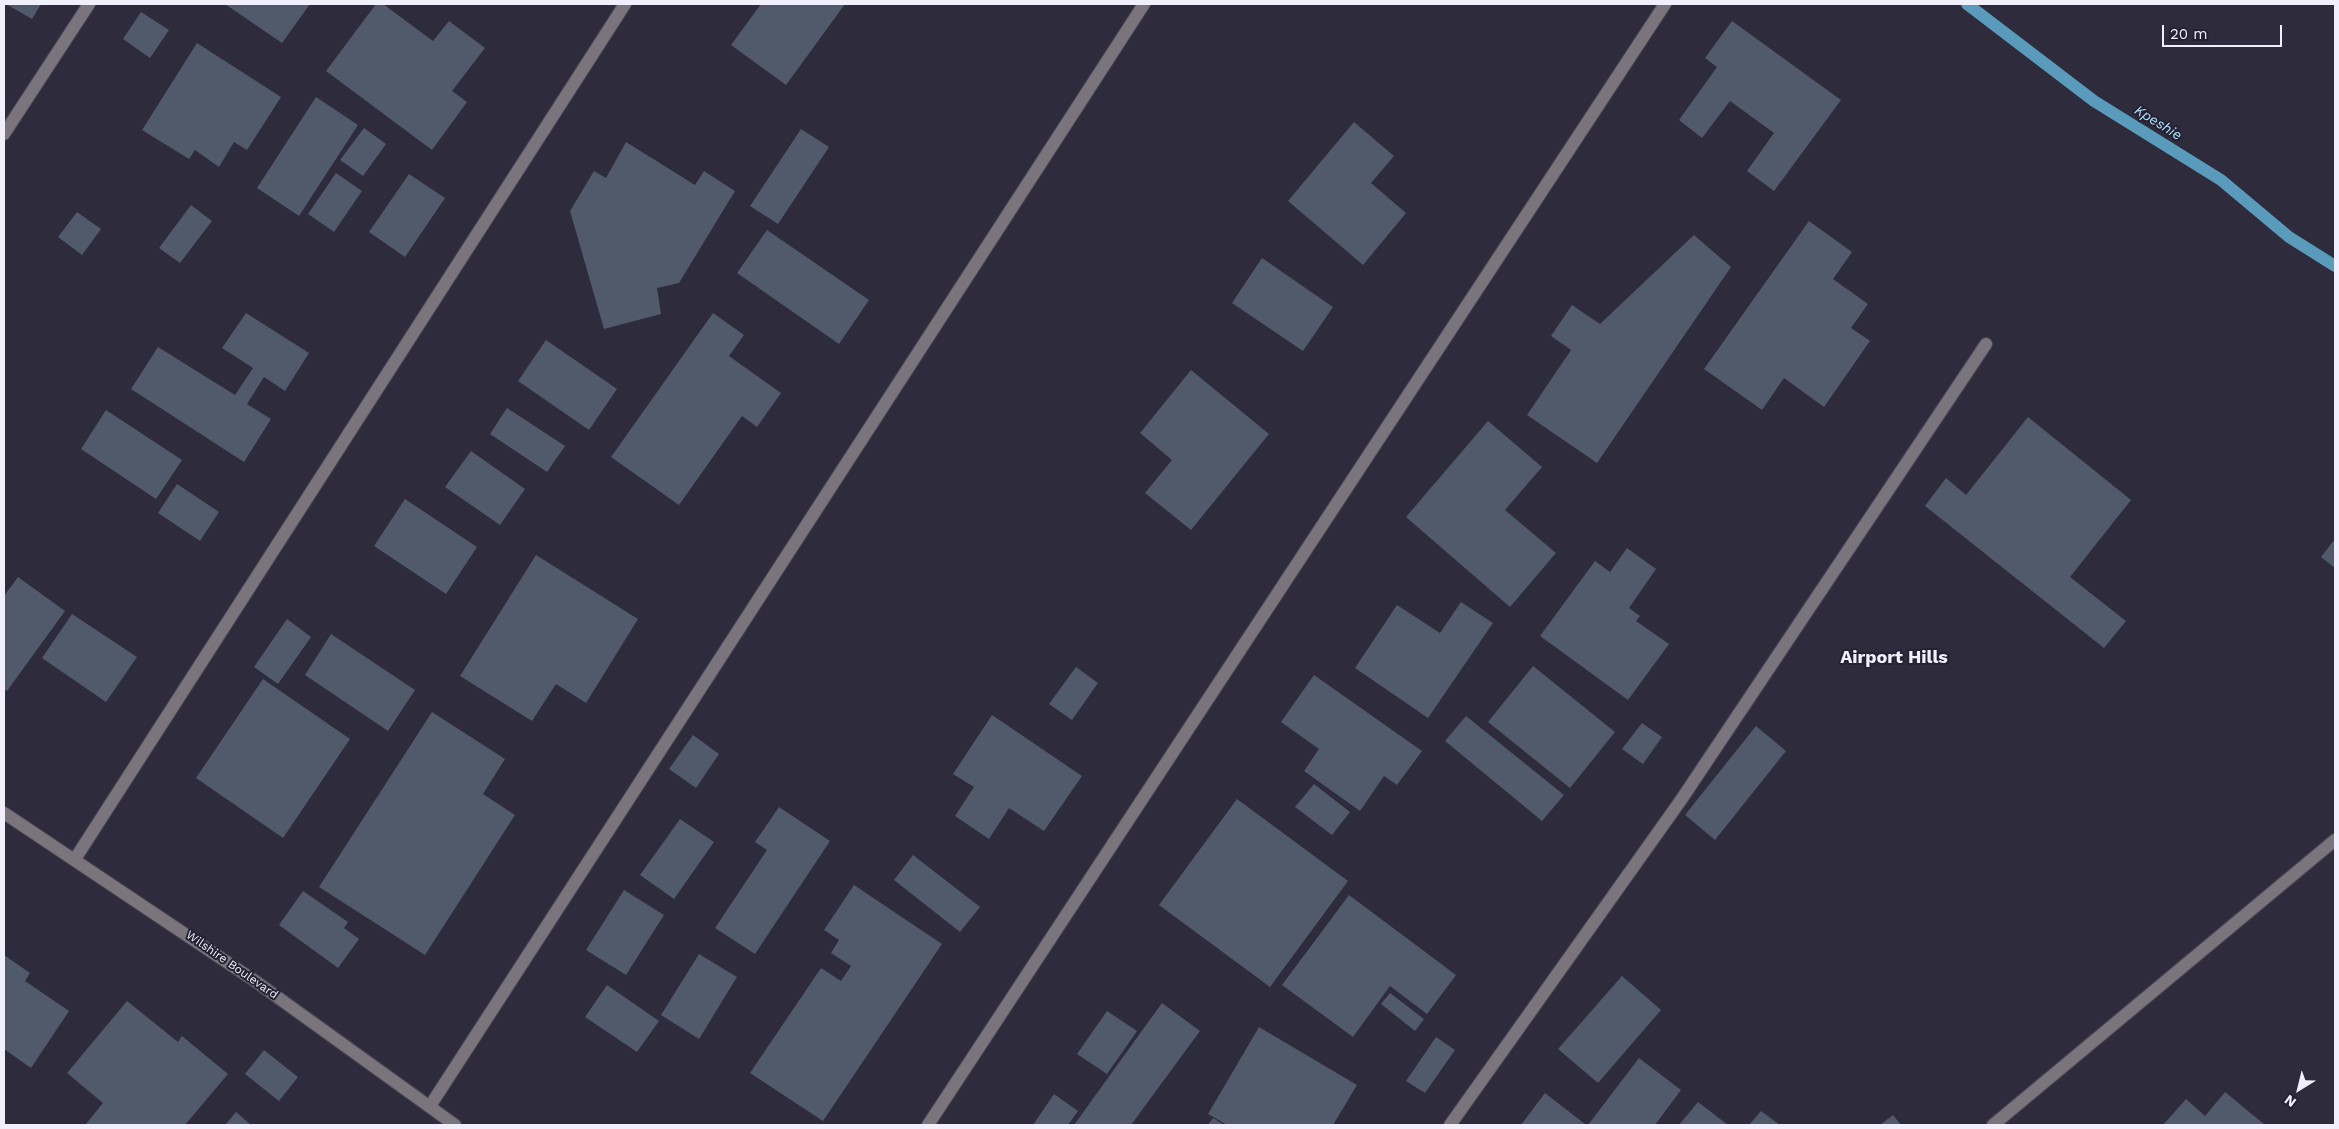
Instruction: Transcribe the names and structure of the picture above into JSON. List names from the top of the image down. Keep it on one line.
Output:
{"streets":{"street":["Wilshire Boulevard"]},"districts":["Airport Hills"],"water":["Kpeshie"],"scale_bar":"20 m","north":"bottom left"}
